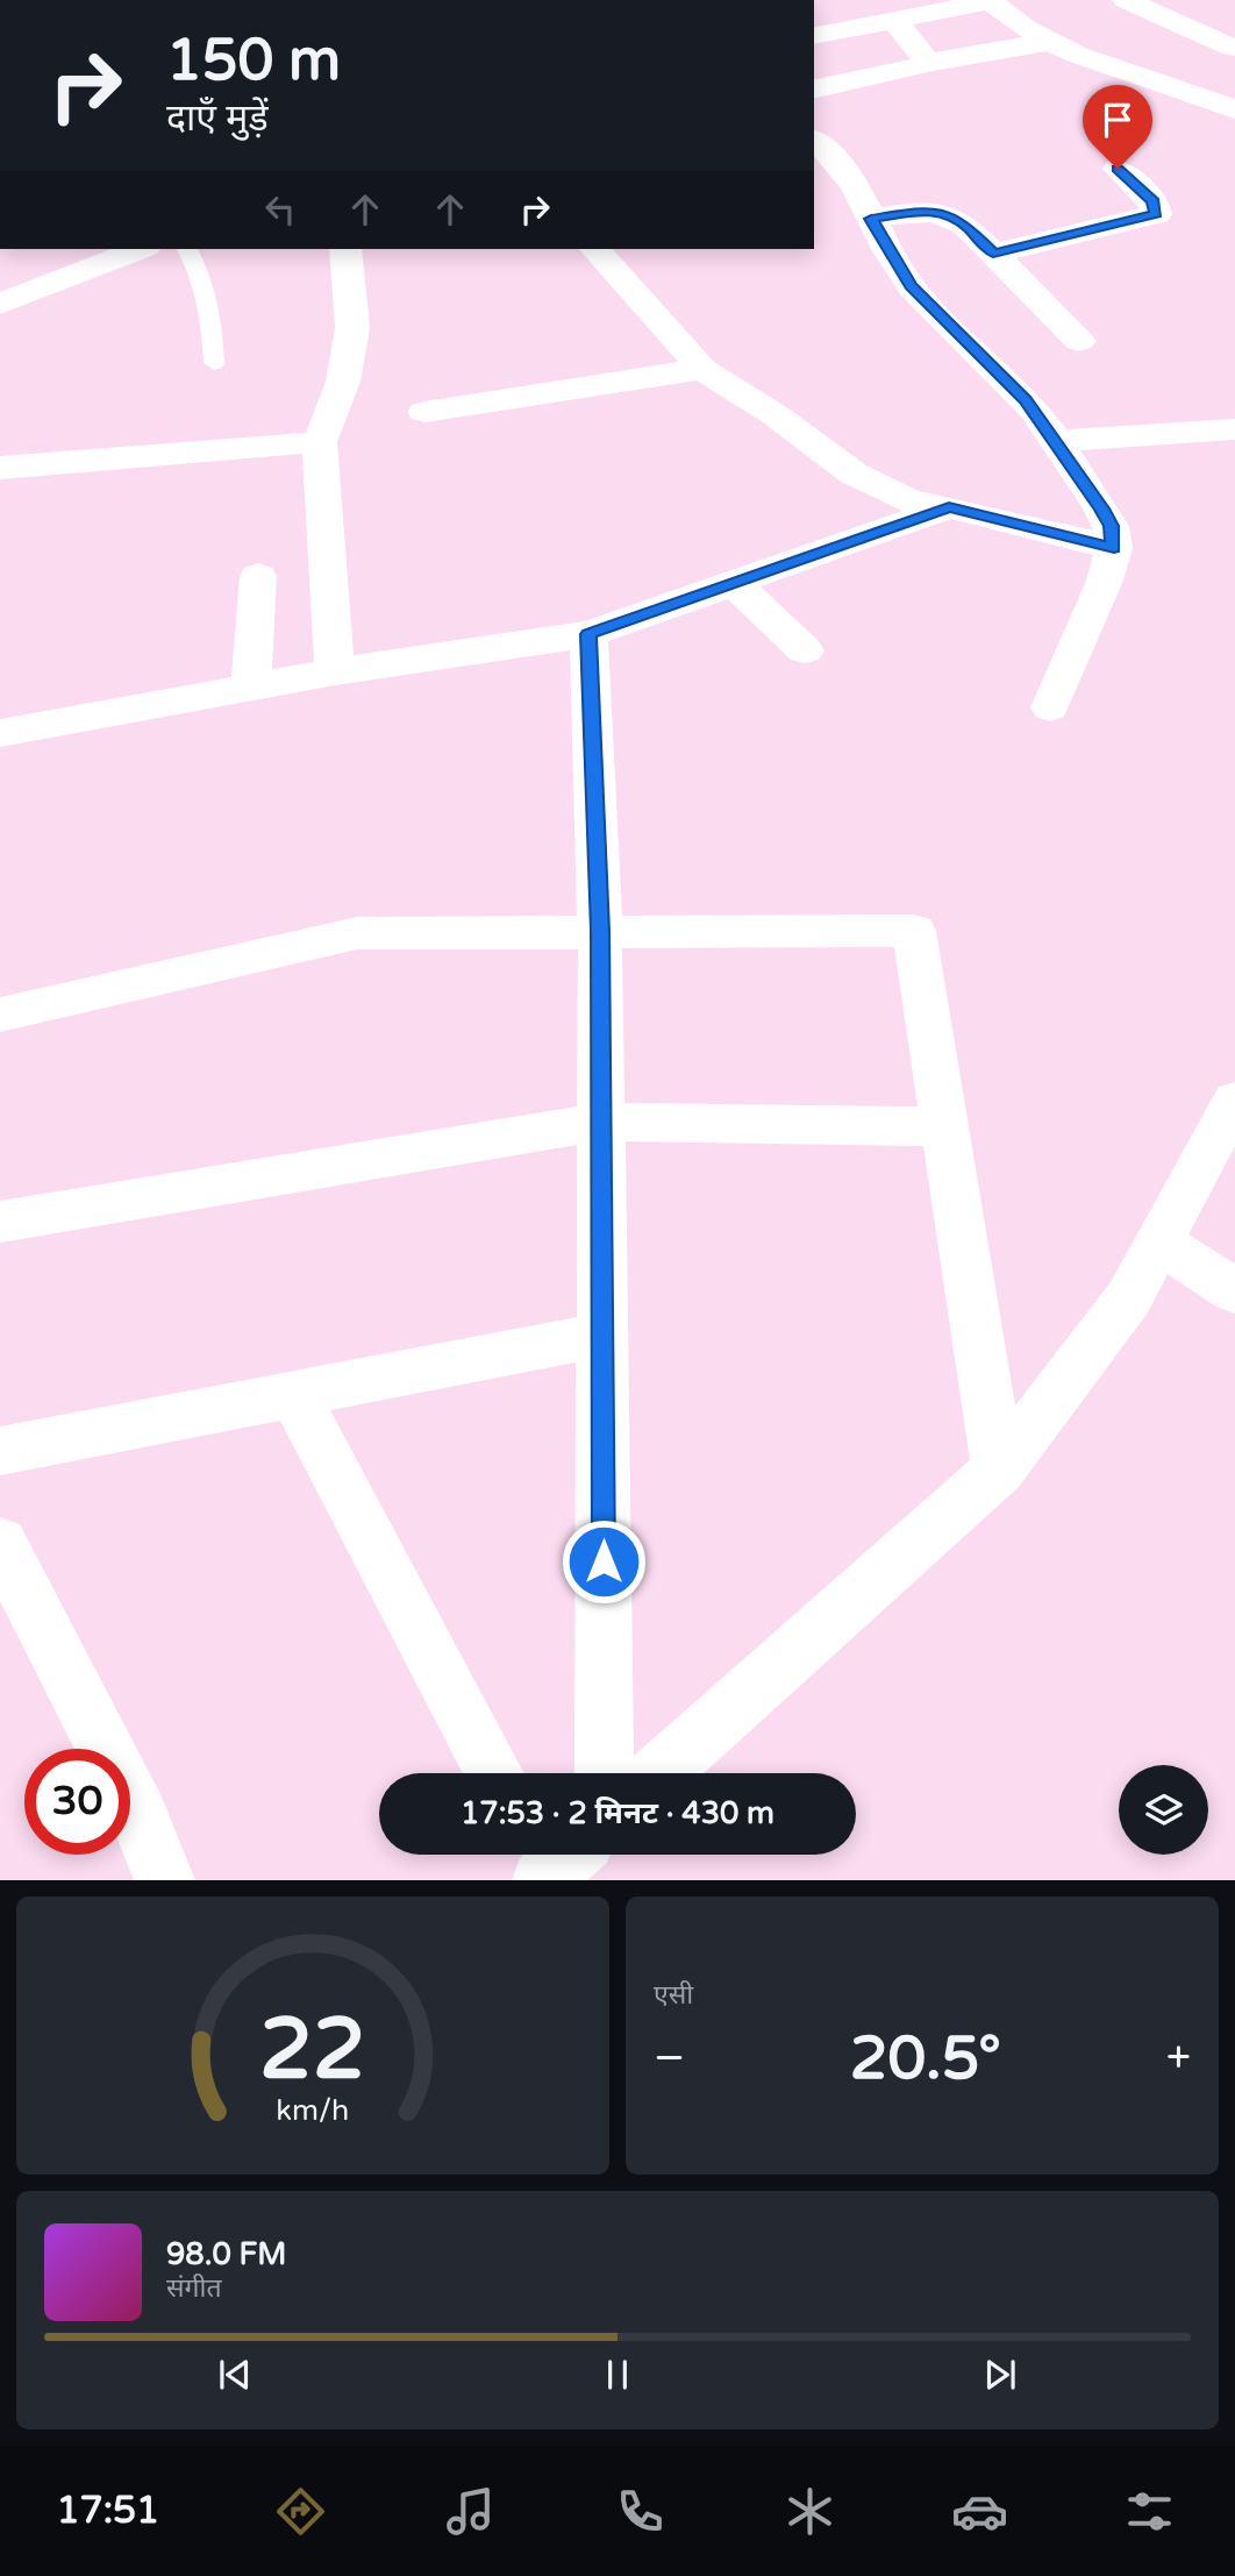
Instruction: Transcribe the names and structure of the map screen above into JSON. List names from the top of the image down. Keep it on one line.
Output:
{"page":{"turn":["150 m","दाएँ मुड़ें"],"limit":"30","trip":"17:53 · 2 मिनट · 430 m","tile":"एसी","heat":["−","20.5°","+"],"song":["98.0 FM","संगीत"],"tabs":"17:51","gauge":["22","km/h"]}}
